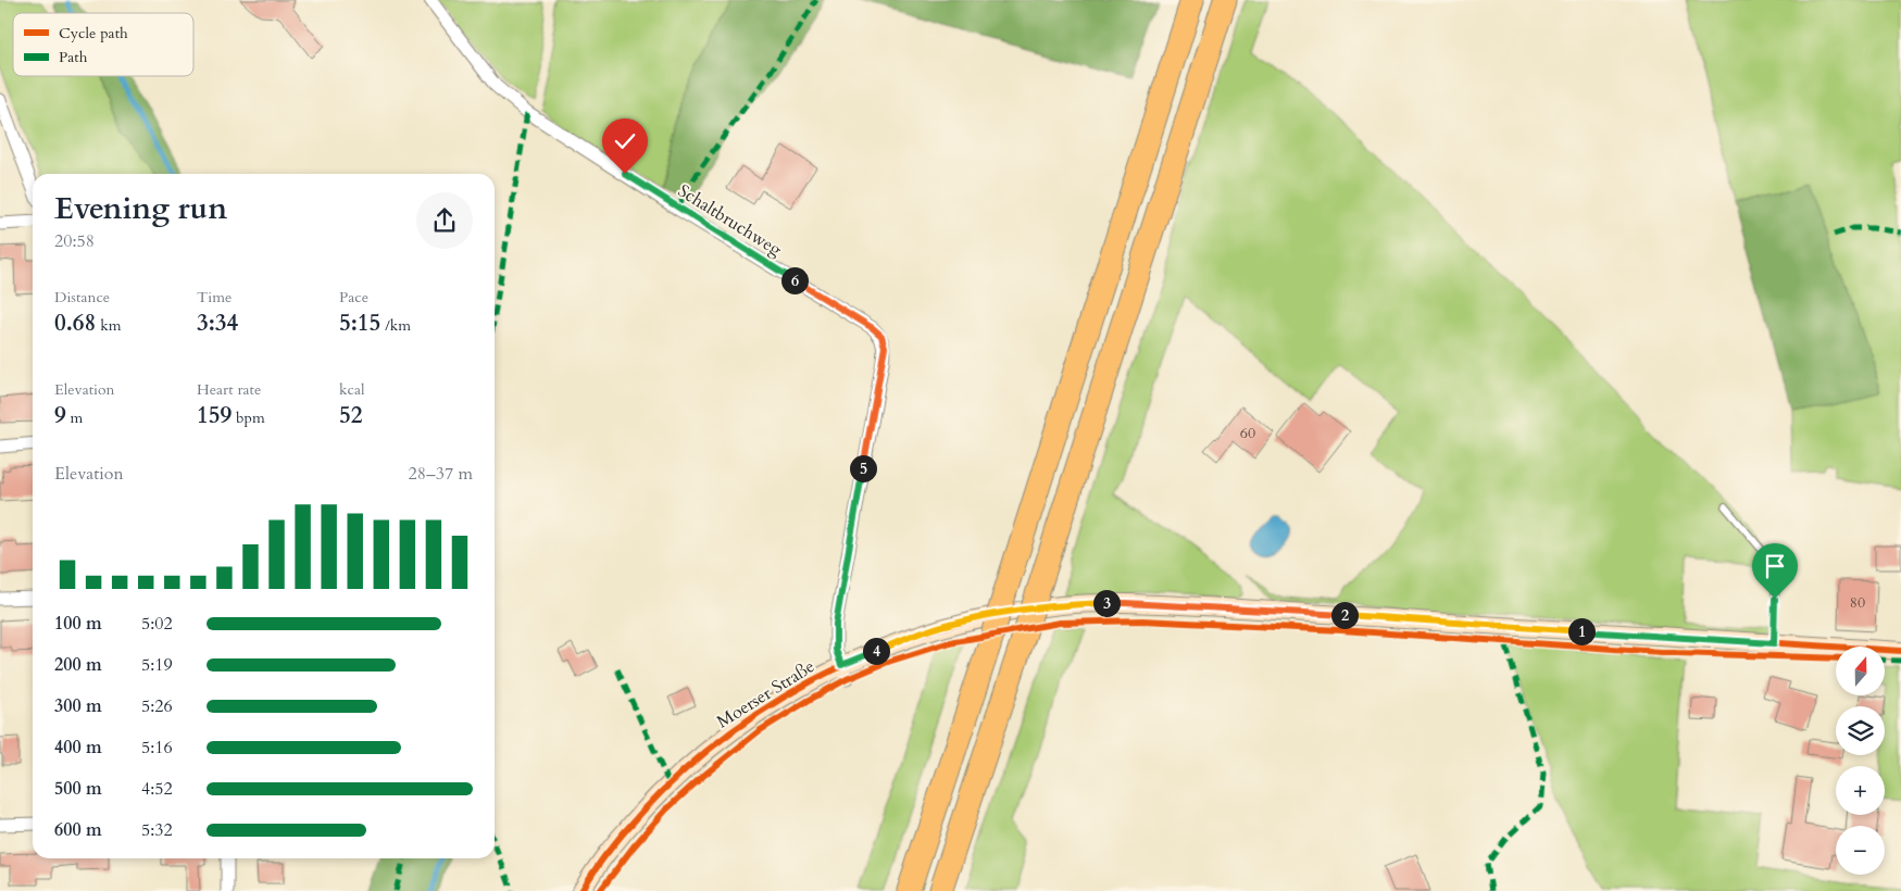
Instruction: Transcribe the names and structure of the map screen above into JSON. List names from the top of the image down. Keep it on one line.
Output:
{"streets":{"street":["Schaltbruchweg","Moerser Straße"]},"crossings":[["Schaltbruchweg","Moerser Straße"]],"house_numbers":["60","80"],"legend":["Cycle path","Path"],"north":"top","page":{"heading":["Evening run","20:58"],"stats":[["Distance","0.68 km"],["Time","3:34"],["Pace","5:15 /km"],["Elevation","9 m"],["Heart rate","159 bpm"],["kcal","52"]],"pins":["6","5","3","2","1","4"],"chart":["Elevation","28–37 m"],"list":[{"name":"100 m","note":"5:02"},{"name":"200 m","note":"5:19"},{"name":"300 m","note":"5:26"},{"name":"400 m","note":"5:16"},{"name":"500 m","note":"4:52"},{"name":"600 m","note":"5:32"}],"map_buttons":["+","−"]}}
